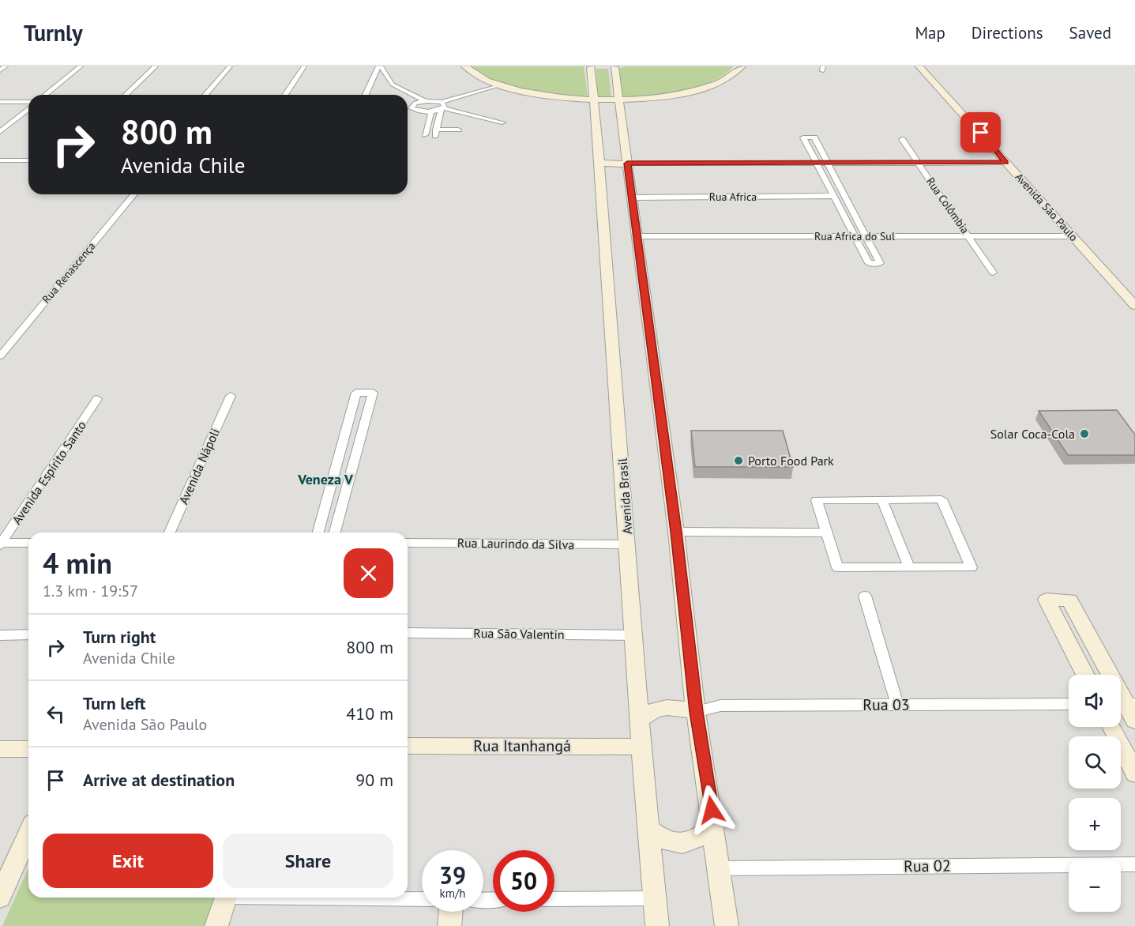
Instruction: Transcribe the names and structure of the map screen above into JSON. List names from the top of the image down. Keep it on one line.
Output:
{"streets":{"main road":["Avenida São Paulo","Avenida Brasil","Rua Itanhangá"],"street":["Rua Africa","Rua Colômbia","Rua Africa do Sul","Rua Renascença","Avenida Nápoli","Avenida Espírito Santo","Rua Laurindo da Silva","Rua São Valentin","Rua 03","Rua 02"]},"crossings":[["Rua Colômbia","Rua Africa do Sul"],["Avenida São Paulo","Rua Africa do Sul"],["Avenida Brasil","Rua Laurindo da Silva"],["Avenida Brasil","Rua São Valentin"],["Avenida Brasil","Rua Itanhangá"]],"districts":["Veneza V"],"places":["Solar Coca-Cola","Porto Food Park"],"page":{"header":"Turnly","nav":["Map","Directions","Saved"],"turn":["800 m","Avenida Chile"],"heading":["4 min","1.3 km · 19:57"],"list":[{"name":"Turn right","note":"Avenida Chile","value":"800 m"},{"name":"Turn left","note":"Avenida São Paulo","value":"410 m"},{"name":"Arrive at destination","value":"90 m"}],"map_buttons":["+","−"],"buttons":["Exit","Share"],"speed":"39 km/h","limit":"50"}}
